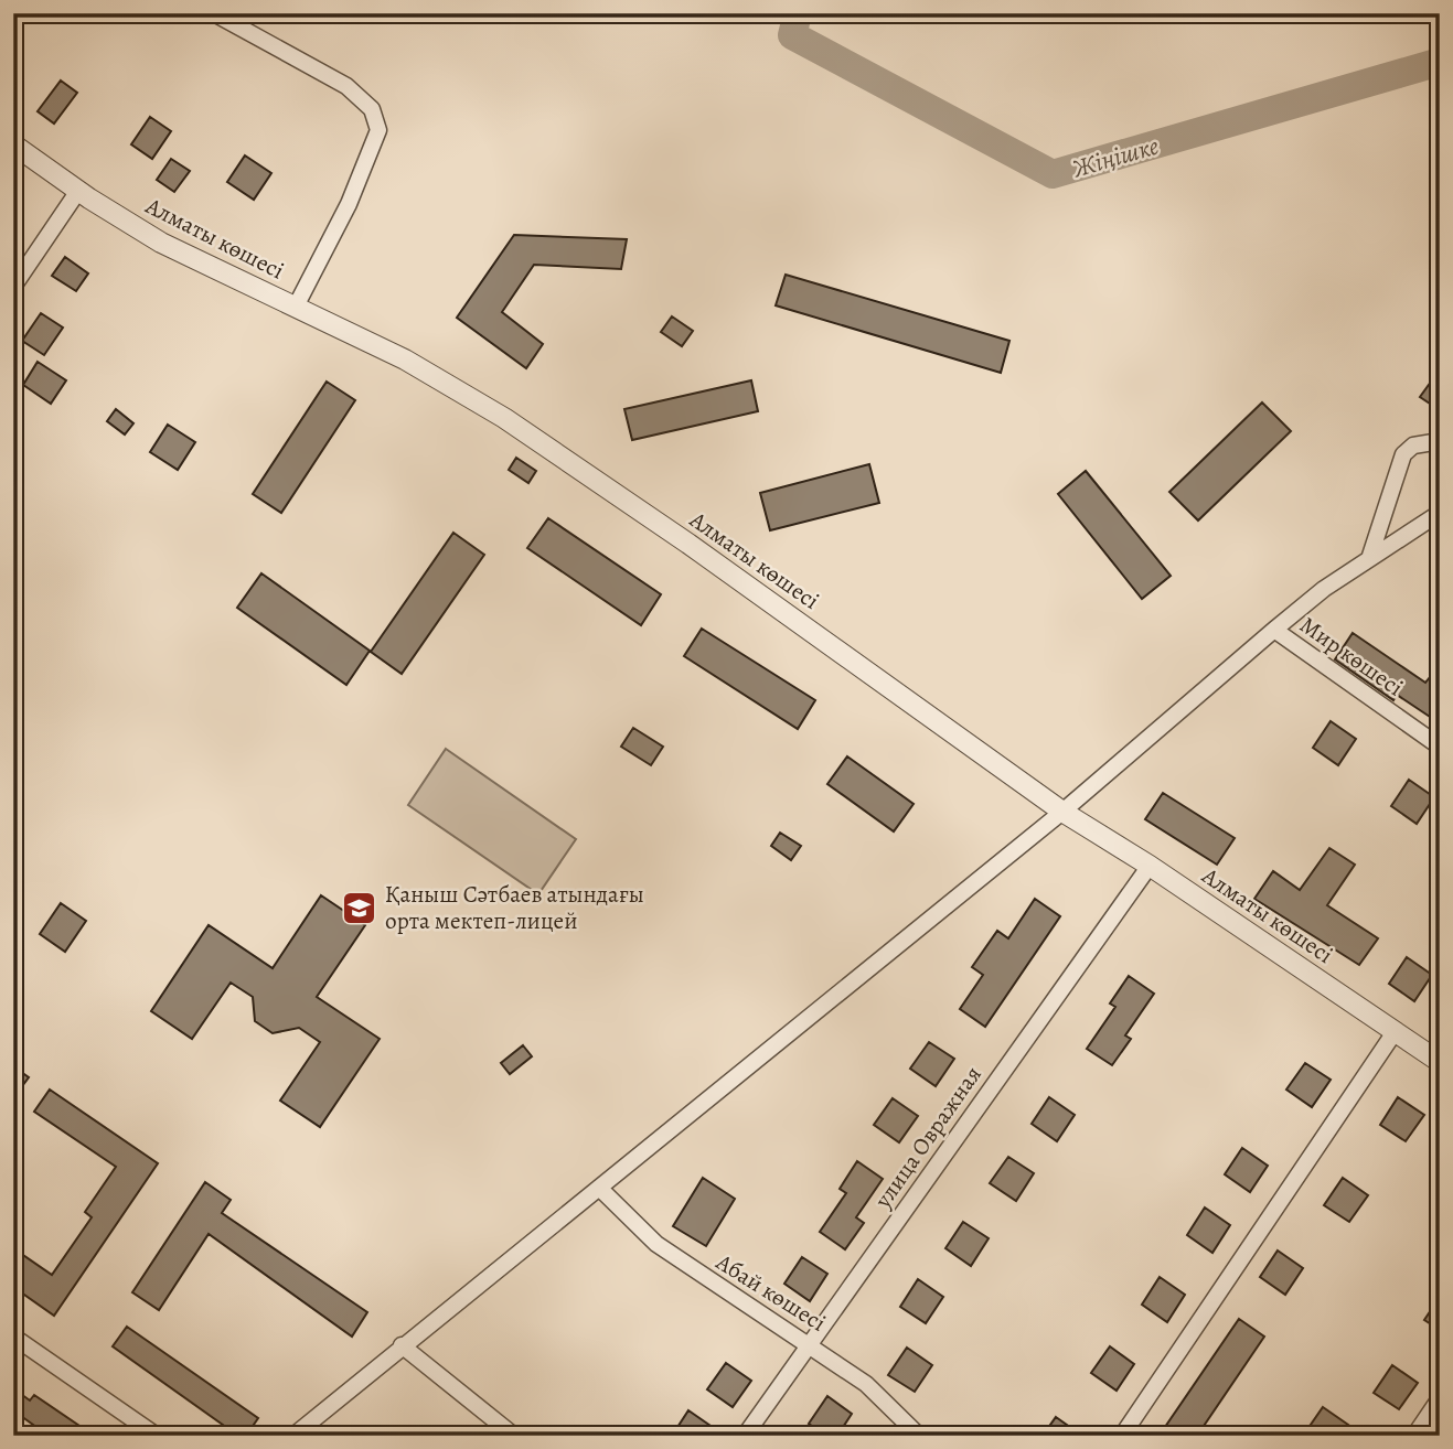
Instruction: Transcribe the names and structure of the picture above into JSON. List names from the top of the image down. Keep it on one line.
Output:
{"streets":{"street":["Алматы көшесі","Мир көшесі","улица Овражная","Абай көшесі"]},"crossings":[["Алматы көшесі","улица Овражная"],["улица Овражная","Абай көшесі"]],"water":["Жіңішке"],"places":{"school or university":["Қаныш Сәтбаев атындағы орта мектеп-лицей"]}}
